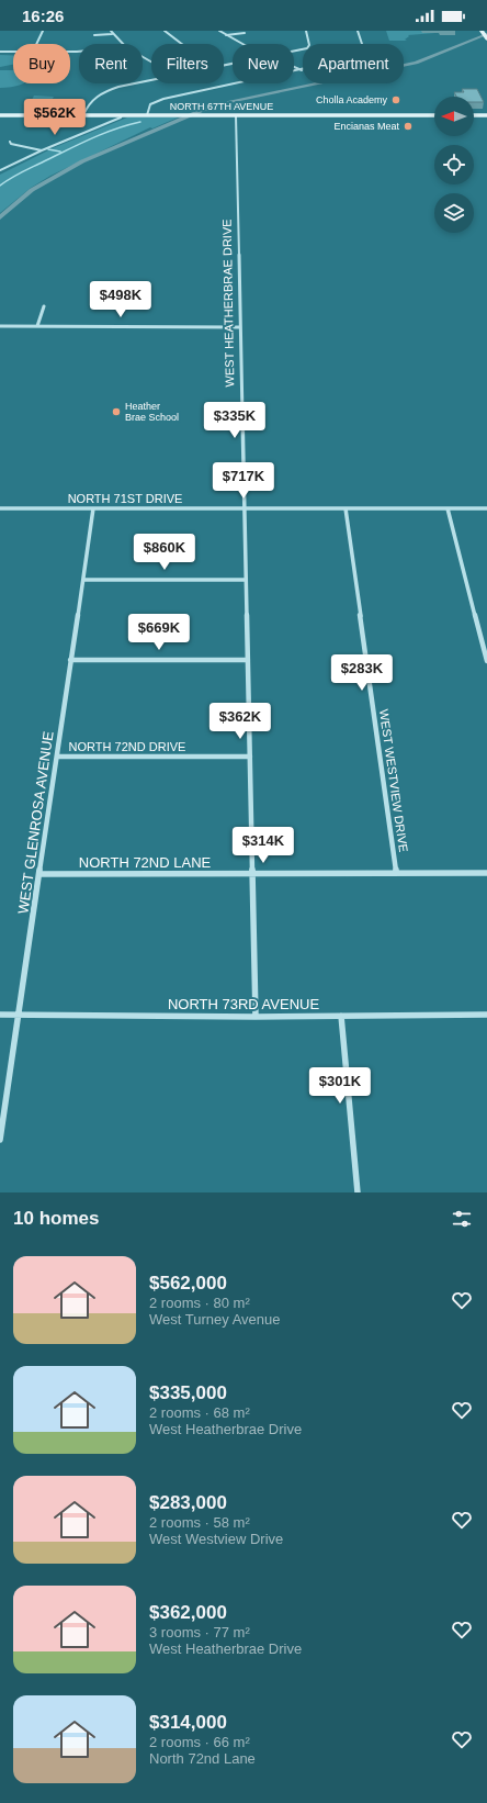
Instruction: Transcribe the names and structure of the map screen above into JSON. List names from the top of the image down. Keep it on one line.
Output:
{"streets":{"main road":["NORTH 67TH AVENUE"],"street":["WEST HEATHERBRAE DRIVE","NORTH 71ST DRIVE","NORTH 72ND DRIVE","WEST WESTVIEW DRIVE","WEST GLENROSA AVENUE","NORTH 72ND LANE","NORTH 73RD AVENUE"]},"crossings":[["NORTH 67TH AVENUE","WEST HEATHERBRAE DRIVE"],["WEST HEATHERBRAE DRIVE","NORTH 71ST DRIVE"],["WEST HEATHERBRAE DRIVE","NORTH 72ND DRIVE"],["WEST HEATHERBRAE DRIVE","NORTH 72ND LANE"],["WEST HEATHERBRAE DRIVE","NORTH 73RD AVENUE"],["NORTH 71ST DRIVE","WEST WESTVIEW DRIVE"],["NORTH 71ST DRIVE","WEST GLENROSA AVENUE"],["NORTH 72ND DRIVE","WEST GLENROSA AVENUE"],["WEST WESTVIEW DRIVE","NORTH 72ND LANE"],["WEST GLENROSA AVENUE","NORTH 72ND LANE"],["WEST GLENROSA AVENUE","NORTH 73RD AVENUE"]],"places":["Cholla Academy","Encianas Meat","Heather Brae School"],"north":"left","page":{"status":"16:26","chip":["Buy","Rent","Filters","New","Apartment"],"price":["$562K","$498K","$335K","$717K","$860K","$669K","$283K","$362K","$314K","$301K"],"heading":"10 homes","list":[{"name":"$562,000","note":"2 rooms · 80 m² · West Turney Avenue"},{"name":"$335,000","note":"2 rooms · 68 m² · West Heatherbrae Drive"},{"name":"$283,000","note":"2 rooms · 58 m² · West Westview Drive"},{"name":"$362,000","note":"3 rooms · 77 m² · West Heatherbrae Drive"},{"name":"$314,000","note":"2 rooms · 66 m² · North 72nd Lane"}]}}
